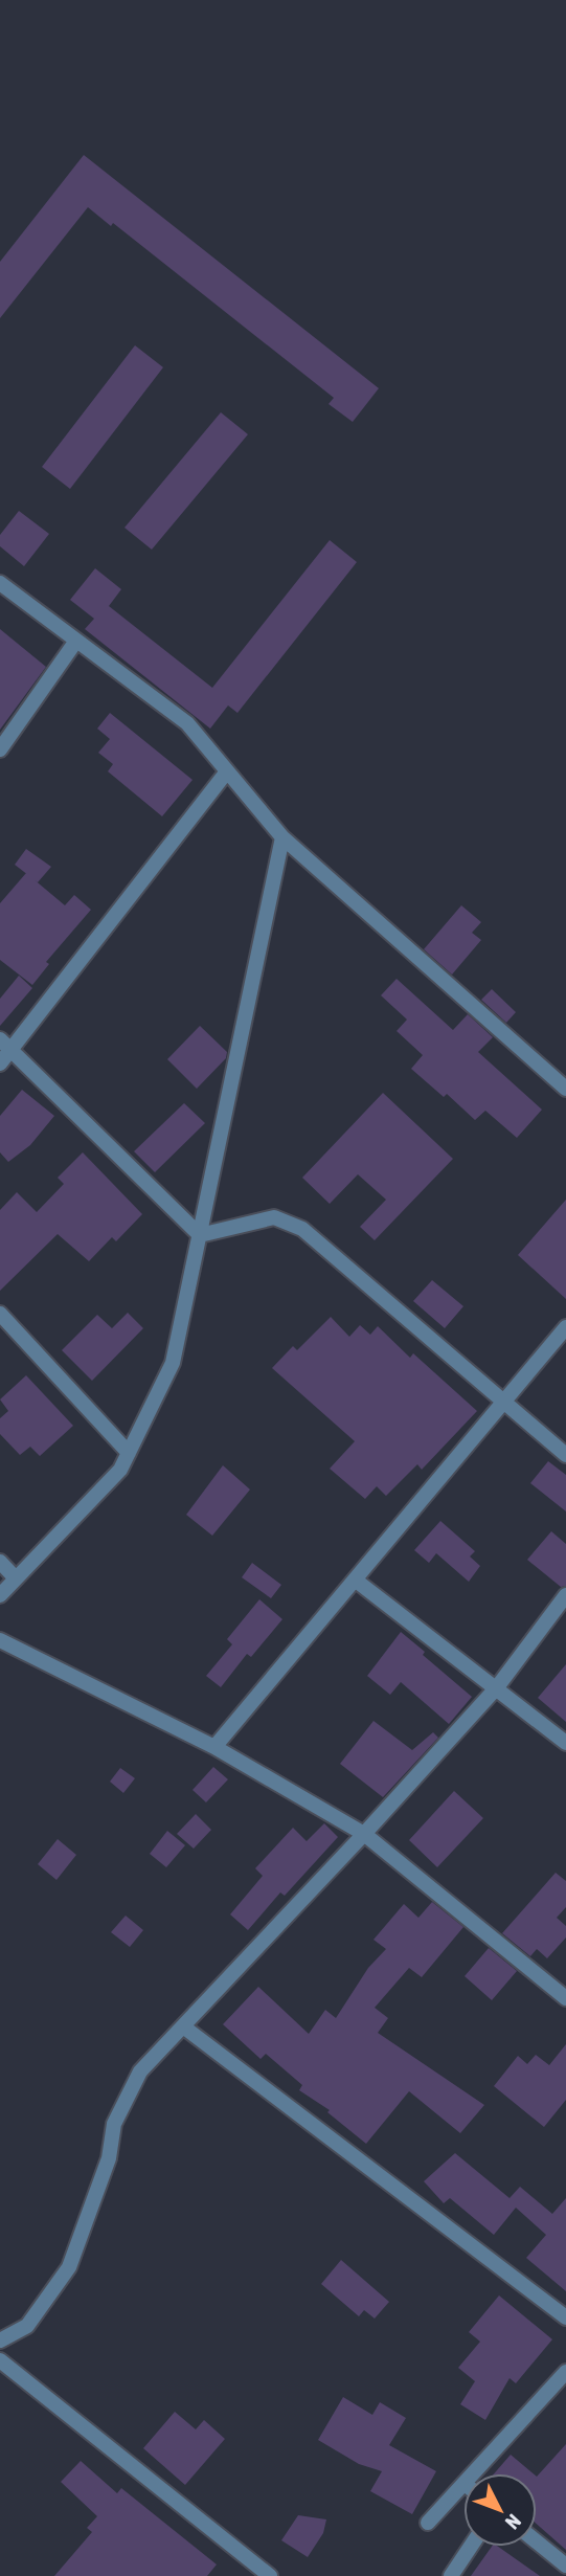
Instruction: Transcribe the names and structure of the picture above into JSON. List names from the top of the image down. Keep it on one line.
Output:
{"north":"bottom right"}
